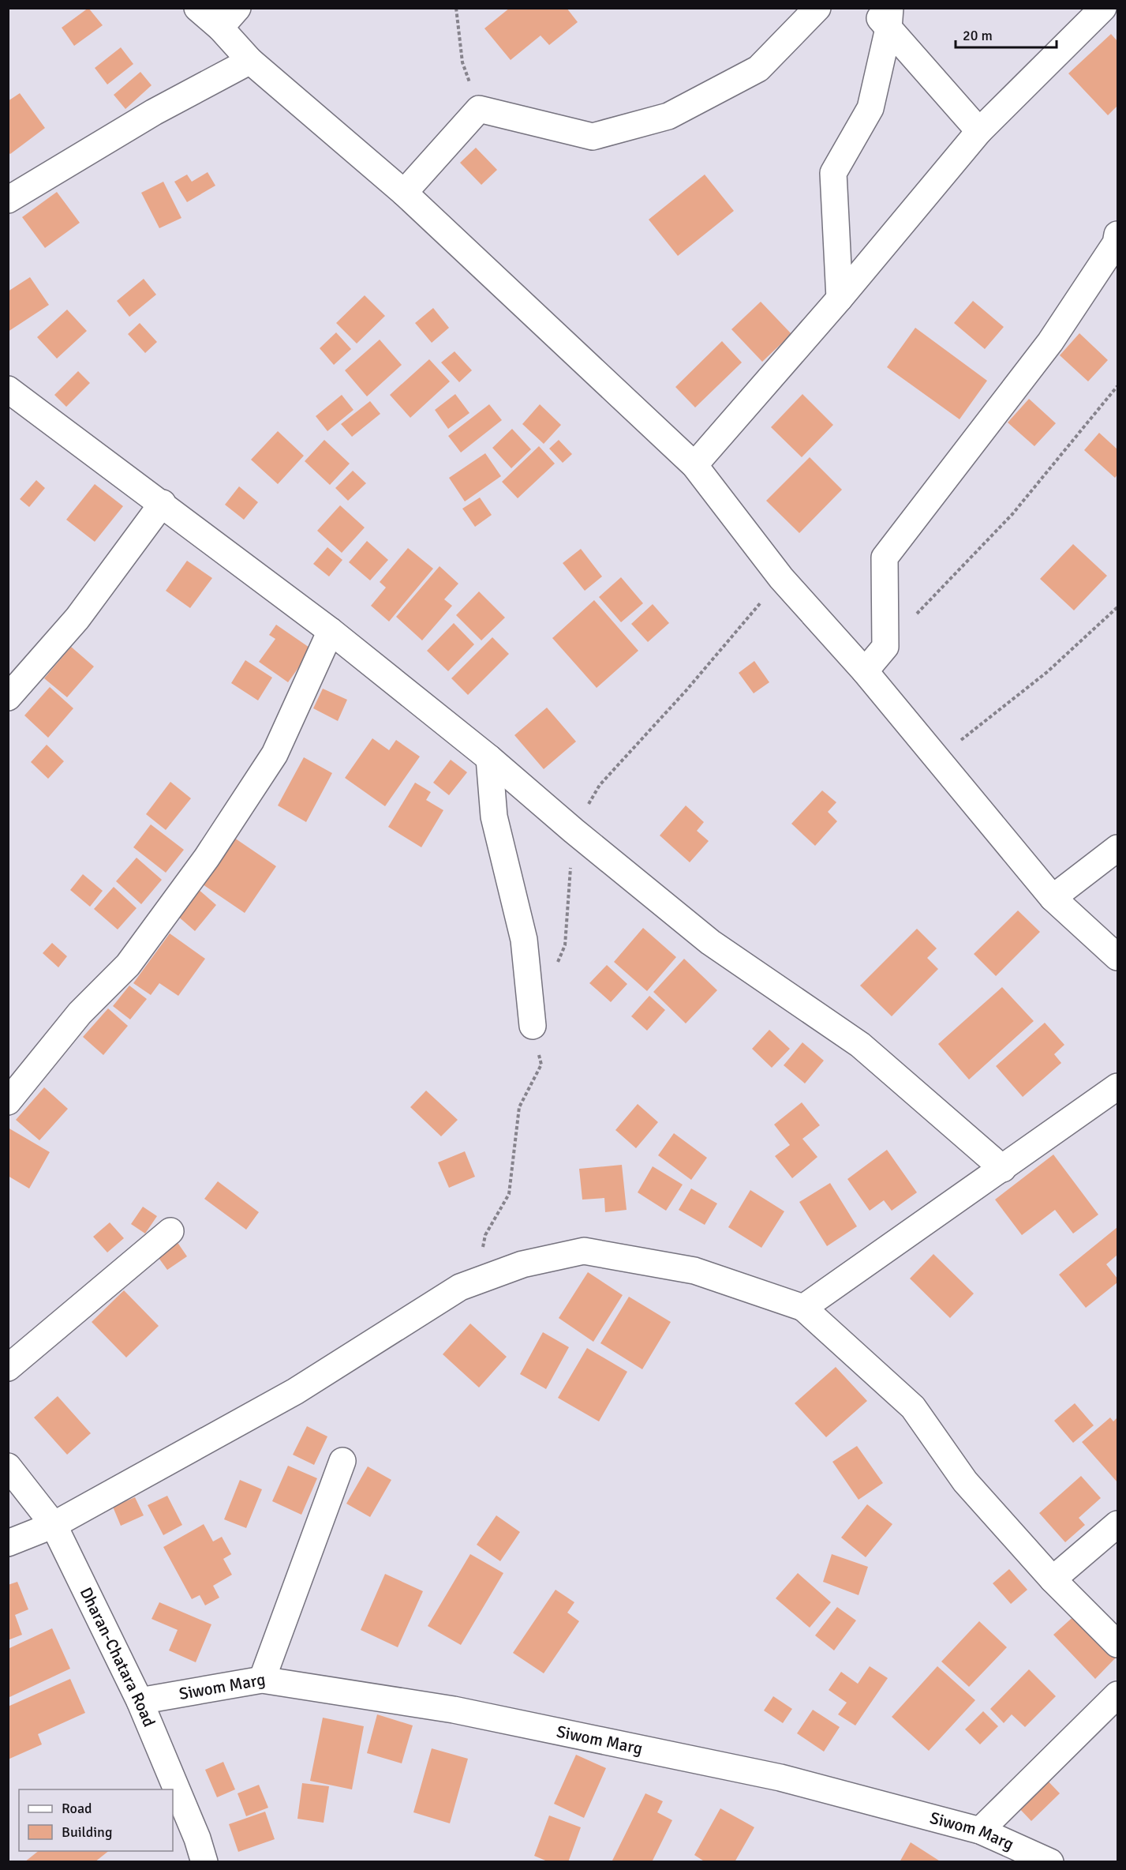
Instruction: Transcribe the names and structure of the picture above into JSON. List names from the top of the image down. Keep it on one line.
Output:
{"streets":{"street":["Dharan-Chatara Road","Siwom Marg"]},"crossings":[["Dharan-Chatara Road","Siwom Marg"]],"legend":["Road","Building"],"scale_bar":"20 m"}
